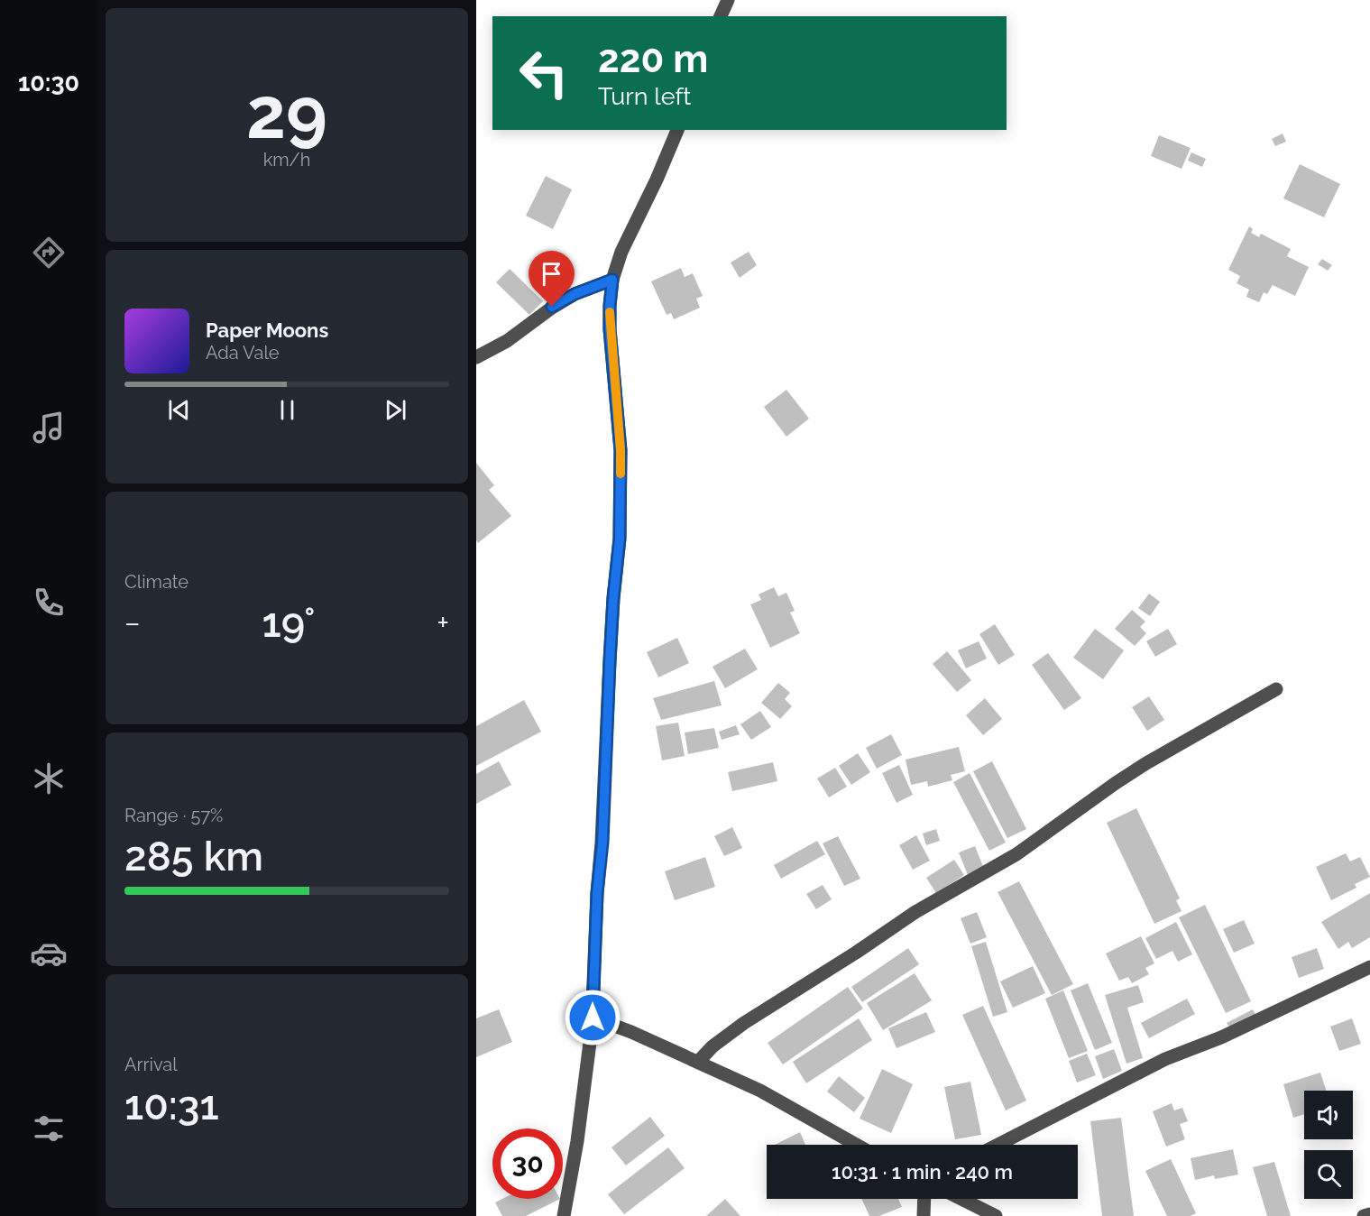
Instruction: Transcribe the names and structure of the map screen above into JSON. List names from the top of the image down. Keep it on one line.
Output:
{"page":{"tabs":"10:30","tile":[["29","km/h"],"Climate",["Range · 57%","285 km"],["Arrival","10:31"]],"turn":["220 m","Turn left"],"song":["Paper Moons","Ada Vale"],"heat":["−","19°","+"],"limit":"30","trip":"10:31 · 1 min · 240 m"}}
